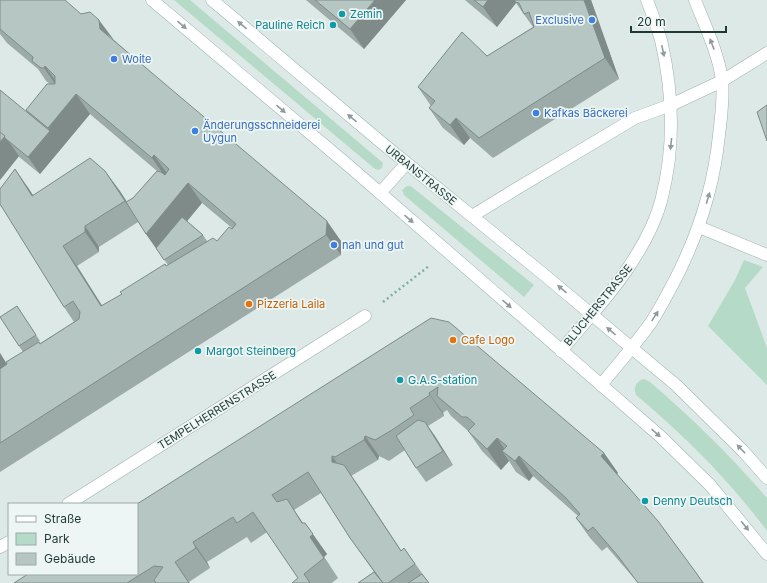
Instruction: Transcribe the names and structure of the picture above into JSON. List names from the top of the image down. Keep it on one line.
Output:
{"streets":{"main road":["URBANSTRASSE","BLÜCHERSTRASSE","TEMPELHERRENSTRASSE"]},"crossings":[["URBANSTRASSE","BLÜCHERSTRASSE"]],"places":["Zemin","Exclusive","Pauline Reich","Woite","Kafkas Bäckerei","Änderungsschneiderei Uygun","nah und gut","Pizzeria Laila","Cafe Logo","Margot Steinberg","G.A.S-station","Denny Deutsch"],"legend":["Straße","Park","Gebäude"],"scale_bar":"20 m"}
